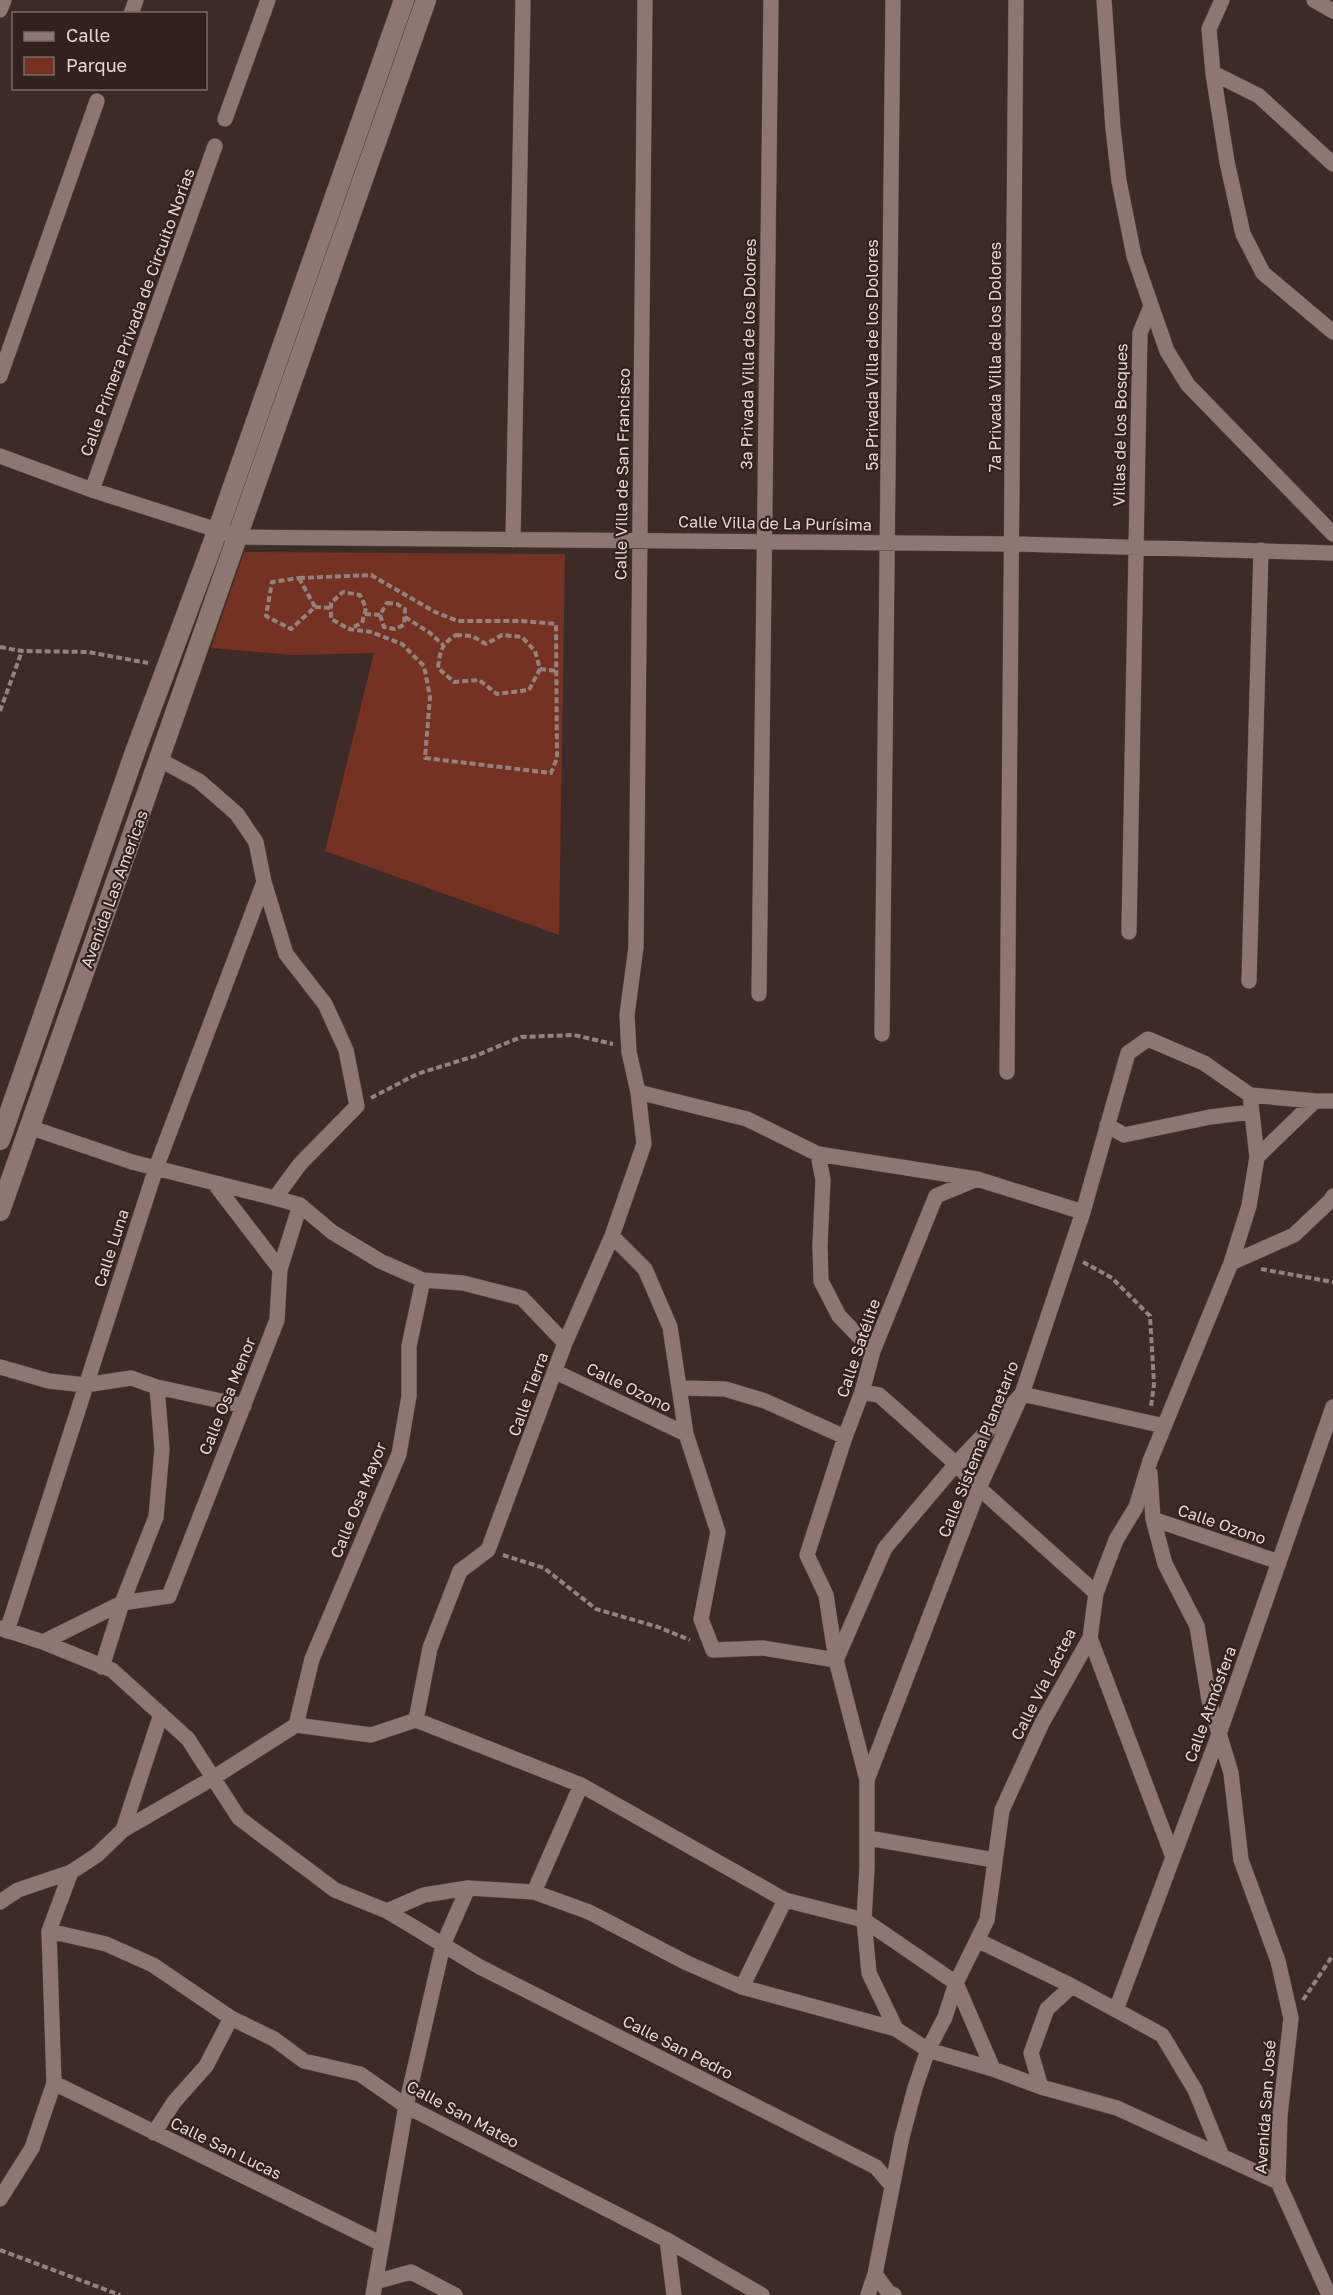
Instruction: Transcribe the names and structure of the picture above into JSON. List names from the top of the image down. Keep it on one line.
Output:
{"streets":{"street":["Calle Primera Privada de Circuito Norias","3a Privada Villa de los Dolores","5a Privada Villa de los Dolores","7a Privada Villa de los Dolores","Villas de los Bosques","Calle Villa de San Francisco","Calle Villa de La Purísima","Avenida Las Americas","Calle Luna","Calle Satélite","Calle Ozono","Calle Tierra","Calle Osa Menor","Calle Sistema Planetario","Calle Osa Mayor","Calle Vía Láctea","Calle Atmósfera","Calle San Pedro","Avenida San José","Calle San Mateo","Calle San Lucas"]},"crossings":[["Calle Primera Privada de Circuito Norias","Calle Villa de La Purísima"],["3a Privada Villa de los Dolores","Calle Villa de La Purísima"],["5a Privada Villa de los Dolores","Calle Villa de La Purísima"],["7a Privada Villa de los Dolores","Calle Villa de La Purísima"],["Villas de los Bosques","Calle Villa de La Purísima"],["Calle Villa de San Francisco","Calle Villa de La Purísima"],["Calle Villa de San Francisco","Calle Tierra"],["Calle Villa de La Purísima","Avenida Las Americas"],["Calle Luna","Calle San Pedro"],["Calle Satélite","Calle Ozono"],["Calle Ozono","Calle Tierra"],["Calle Ozono","Calle Atmósfera"],["Calle Ozono","Avenida San José"],["Calle Sistema Planetario","Calle Vía Láctea"],["Calle Vía Láctea","Calle San Pedro"],["Calle Vía Láctea","Avenida San José"],["Calle Atmósfera","Avenida San José"]],"legend":["Calle","Parque"]}
